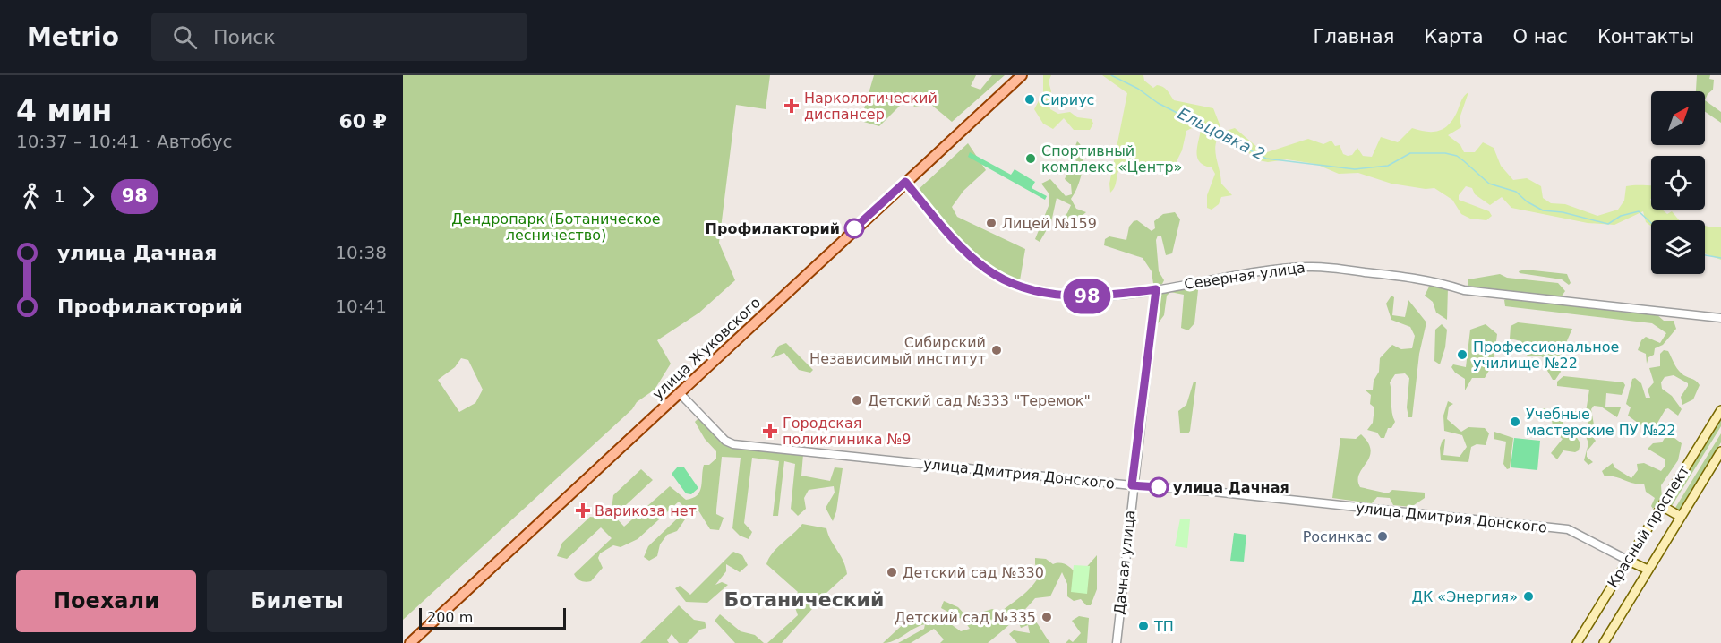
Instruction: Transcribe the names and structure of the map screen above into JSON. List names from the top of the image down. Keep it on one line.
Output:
{"streets":{"main road":["улица Жуковского","Красный проспект"],"street":["Северная улица","улица Дмитрия Донского","Дачная улица"]},"crossings":[["Северная улица","улица Жуковского"],["Северная улица","Дачная улица"],["улица Жуковского","улица Дмитрия Донского"],["улица Дмитрия Донского","Красный проспект"],["улица Дмитрия Донского","Дачная улица"]],"districts":["Ботанический"],"water":["Ельцовка 2"],"parks":["Дендропарк (Ботаническое лесничество)"],"places":{"other":["Сириус","Спортивный комплекс «Центр»","Лицей №159","Профилакторий","Сибирский Независимый институт","Профессиональное училище №22","Детский сад №333 \"Теремок\"","Учебные мастерские ПУ №22","улица Дачная","Росинкас","Детский сад №330","ДК «Энергия»","Детский сад №335","ТП"],"health":["Наркологический диспансер","Городская поликлиника №9","Варикоза нет"]},"lines":["bus line 98"],"scale_bar":"200 m","north":"top right","page":{"header":"Metrio","search":"Поиск","nav":["Главная","Карта","О нас","Контакты"],"heading":["4 мин","10:37 – 10:41 · Автобус","60 ₽"],"on_map":"98","legs":["1","98"],"list":[{"name":"улица Дачная","value":"10:38"},{"name":"Профилакторий","value":"10:41"}],"buttons":["Поехали","Билеты"],"scale":"200 m"}}
